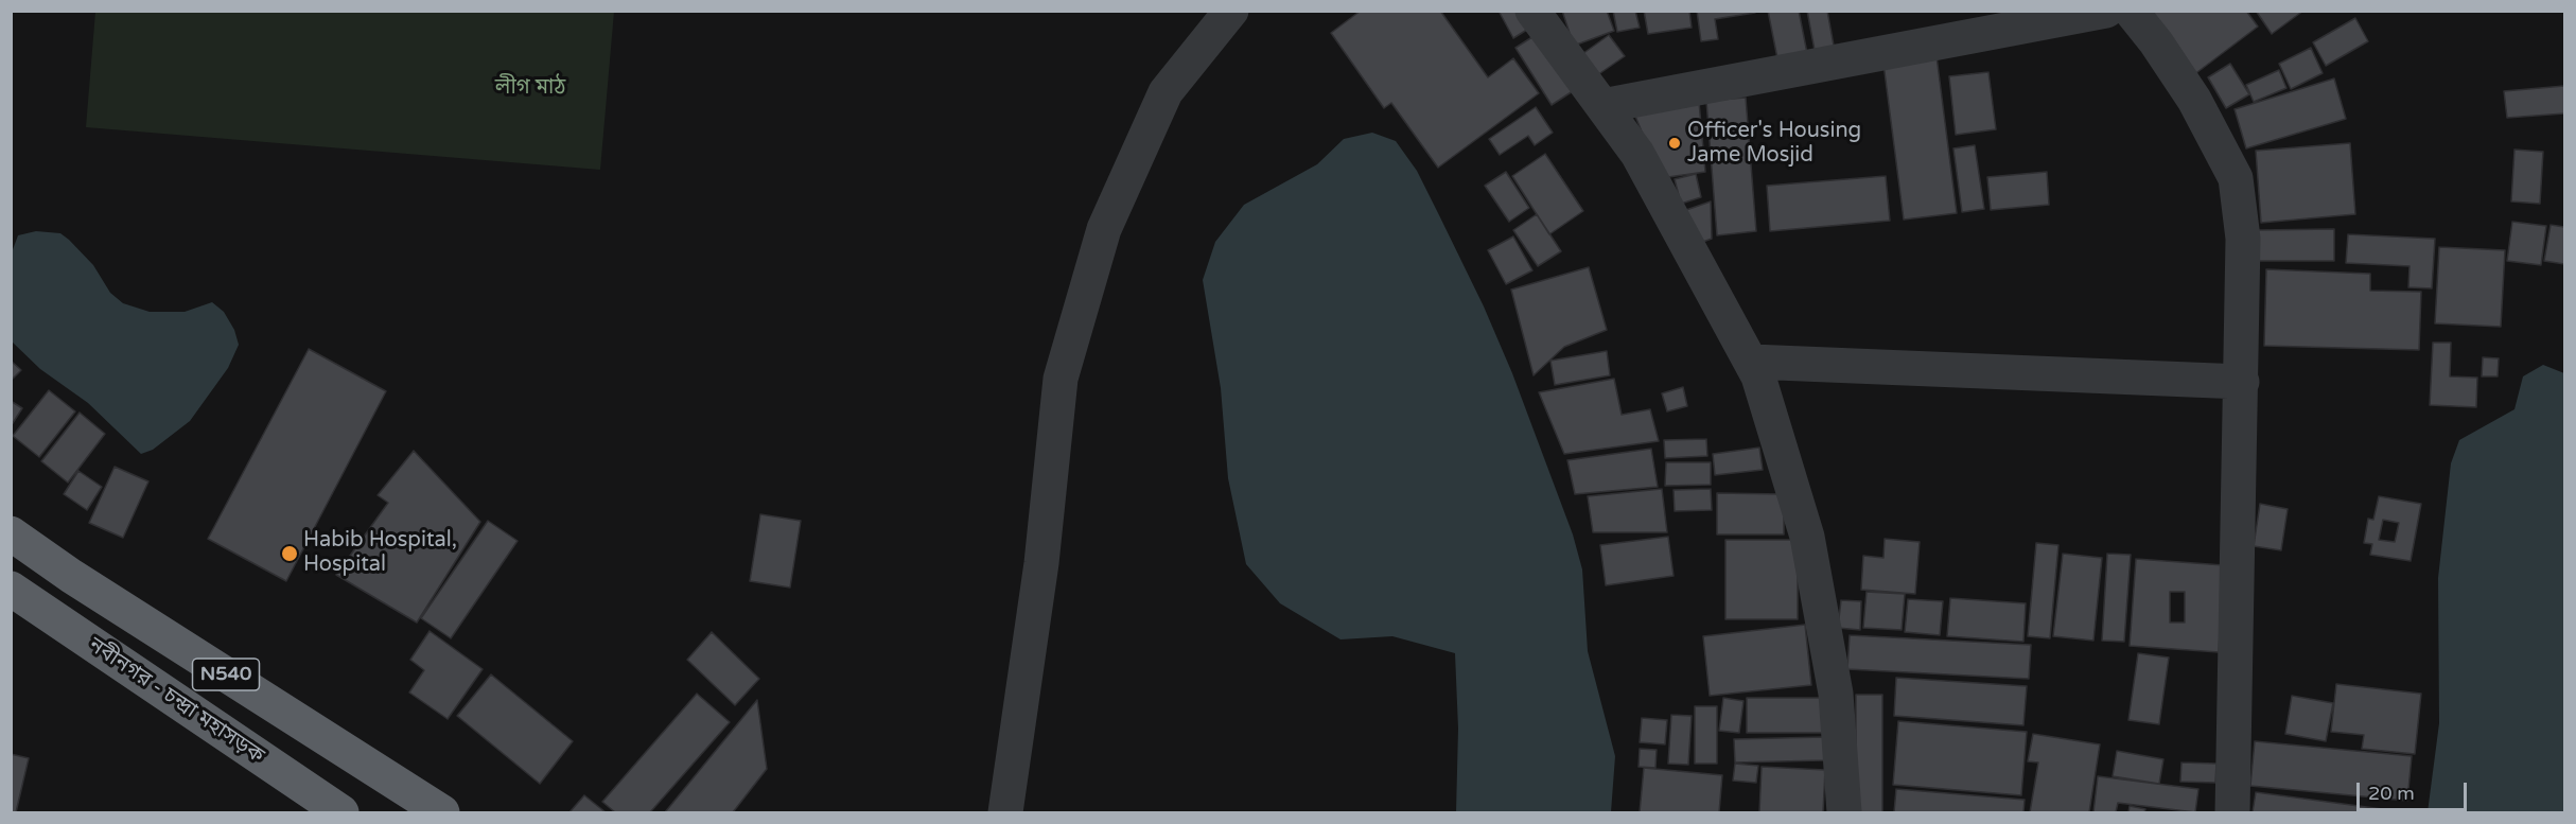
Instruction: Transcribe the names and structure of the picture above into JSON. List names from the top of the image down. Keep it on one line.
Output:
{"streets":{"highway":["N540","নবীনগর - চন্দ্রা মহাসড়ক"]},"parks":["লীগ মাঠ"],"places":["Officer's Housing Jame Mosjid","Habib Hospital, Hospital"],"scale_bar":"20 m"}
